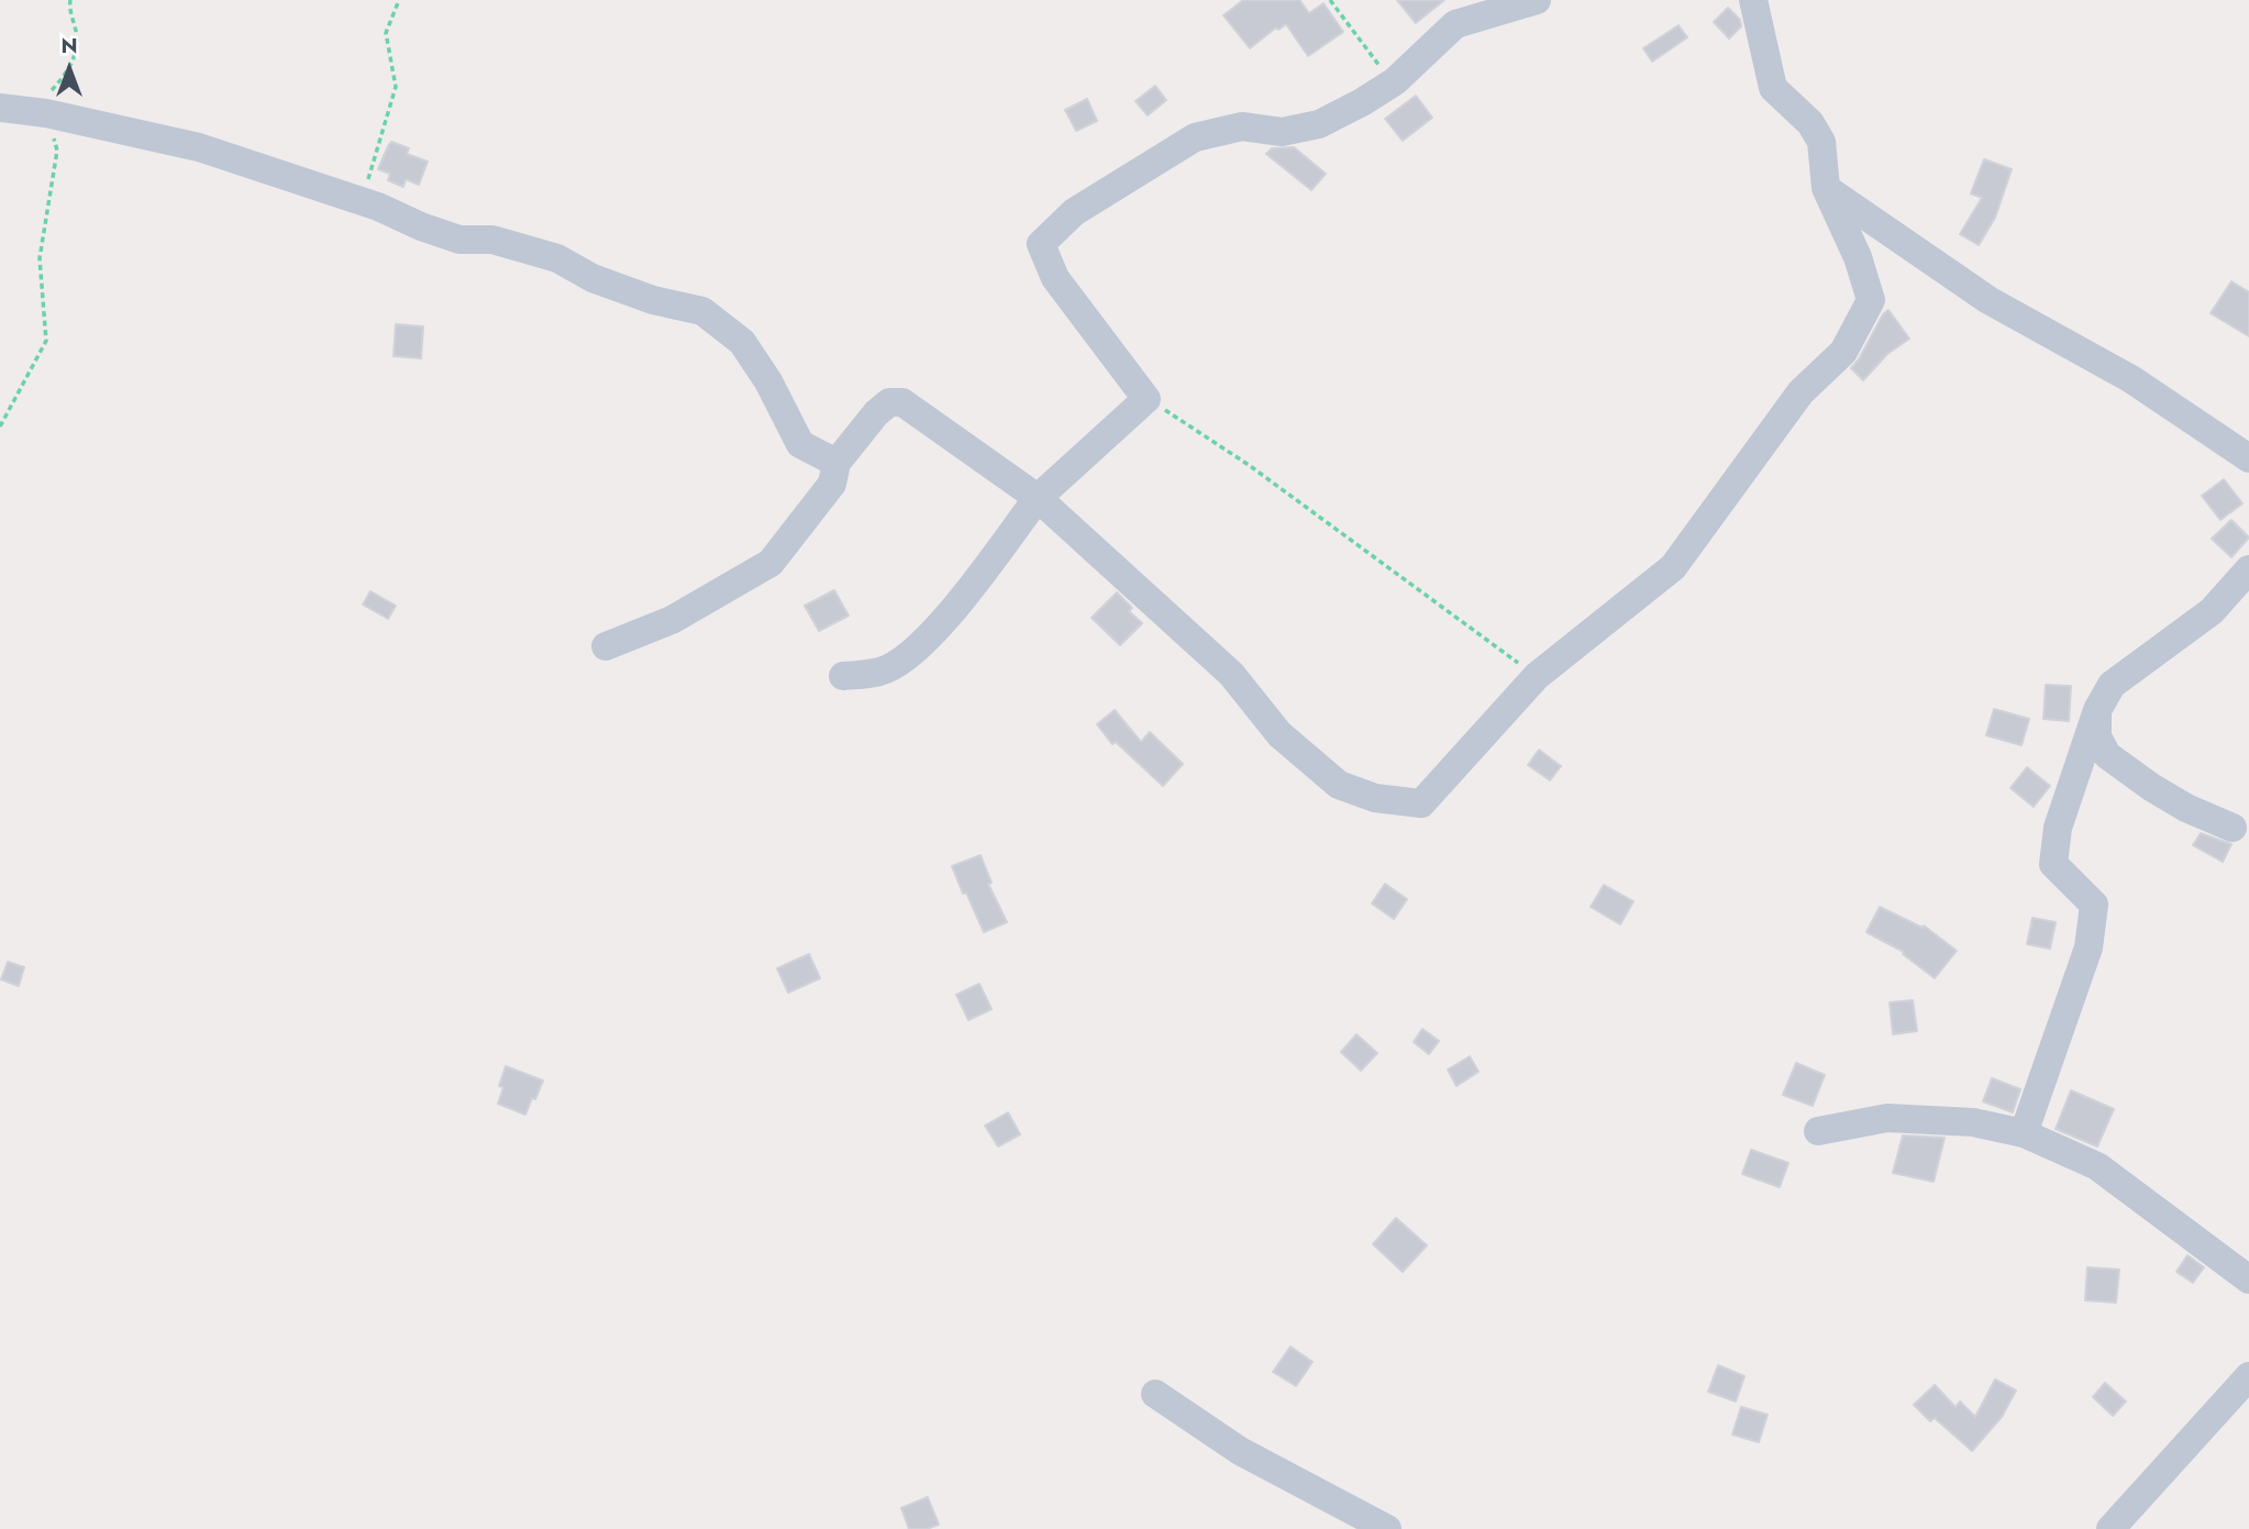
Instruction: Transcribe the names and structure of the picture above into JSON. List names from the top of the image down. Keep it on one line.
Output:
{"north":"top"}
